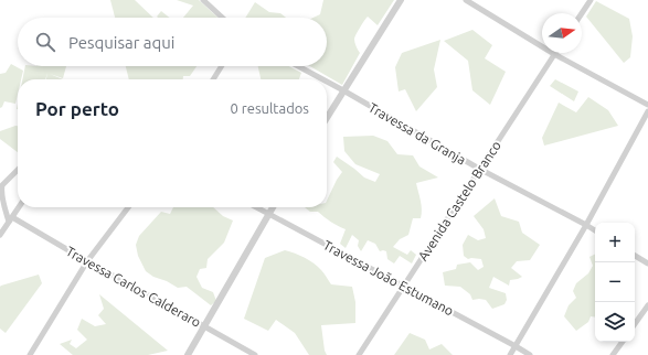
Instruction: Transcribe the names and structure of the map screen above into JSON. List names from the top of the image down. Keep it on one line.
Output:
{"streets":{"street":["Travessa da Granja","Avenida Castelo Branco","Travessa João Estumano","Travessa Carlos Calderaro"]},"crossings":[["Travessa da Granja","Avenida Castelo Branco"],["Avenida Castelo Branco","Travessa João Estumano"]],"north":"right","page":{"search":"Pesquisar aqui","heading":["Por perto","0 resultados"],"map_buttons":["+","−"]}}
